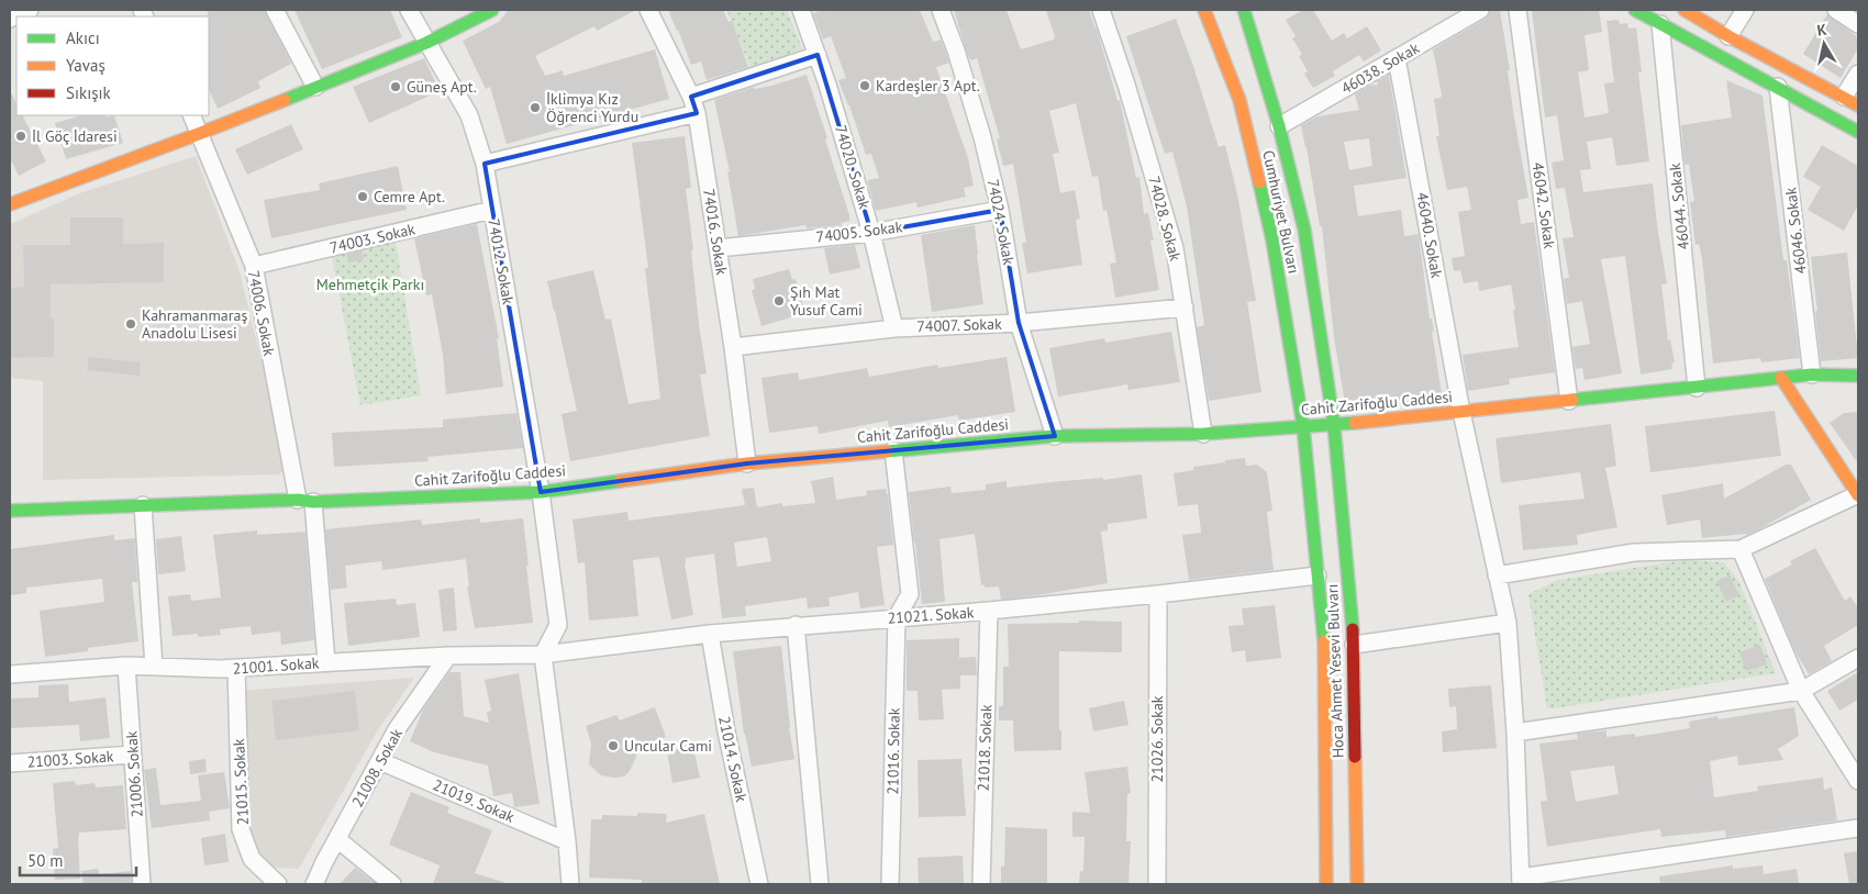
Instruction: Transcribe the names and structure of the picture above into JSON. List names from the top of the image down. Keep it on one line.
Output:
{"streets":{"street":["46038. Sokak","74020. Sokak","46042. Sokak","46044. Sokak","Cumhuriyet Bulvarı","74028. Sokak","74024. Sokak","46046. Sokak","74016. Sokak","74005. Sokak","46040. Sokak","74003. Sokak","74012. Sokak","74006. Sokak","74007. Sokak","Cahit Zarifoğlu Caddesi","21021. Sokak","21001. Sokak","Hoca Ahmet Yesevi Bulvarı","21026. Sokak","21018. Sokak","21016. Sokak","21003. Sokak","21014. Sokak","21008. Sokak","21006. Sokak","21015. Sokak","21019. Sokak"]},"crossings":[["46038. Sokak","Cumhuriyet Bulvarı"],["46038. Sokak","46040. Sokak"],["74020. Sokak","74005. Sokak"],["74020. Sokak","74007. Sokak"],["46042. Sokak","Cahit Zarifoğlu Caddesi"],["46044. Sokak","Cahit Zarifoğlu Caddesi"],["Cumhuriyet Bulvarı","Cahit Zarifoğlu Caddesi"],["Cumhuriyet Bulvarı","Hoca Ahmet Yesevi Bulvarı"],["74028. Sokak","74007. Sokak"],["74028. Sokak","Cahit Zarifoğlu Caddesi"],["74024. Sokak","74005. Sokak"],["74024. Sokak","74007. Sokak"],["74024. Sokak","Cahit Zarifoğlu Caddesi"],["46046. Sokak","Cahit Zarifoğlu Caddesi"],["74016. Sokak","74005. Sokak"],["74016. Sokak","74007. Sokak"],["74016. Sokak","Cahit Zarifoğlu Caddesi"],["46040. Sokak","Cahit Zarifoğlu Caddesi"],["74003. Sokak","74012. Sokak"],["74003. Sokak","74006. Sokak"],["74012. Sokak","Cahit Zarifoğlu Caddesi"],["74012. Sokak","21021. Sokak"],["74012. Sokak","21001. Sokak"],["74006. Sokak","Cahit Zarifoğlu Caddesi"],["74006. Sokak","21001. Sokak"],["Cahit Zarifoğlu Caddesi","Hoca Ahmet Yesevi Bulvarı"],["21021. Sokak","21001. Sokak"],["21021. Sokak","Hoca Ahmet Yesevi Bulvarı"],["21021. Sokak","21026. Sokak"],["21021. Sokak","21018. Sokak"],["21021. Sokak","21016. Sokak"],["21021. Sokak","21014. Sokak"],["21001. Sokak","21008. Sokak"],["21001. Sokak","21006. Sokak"],["21001. Sokak","21015. Sokak"],["21003. Sokak","21006. Sokak"],["21008. Sokak","21019. Sokak"]],"parks":["Mehmetçik Parkı"],"places":["Kardeşler 3 Apt.","Güneş Apt.","İklimya Kız Öğrenci Yurdu","İl Göç İdaresi","Cemre Apt.","Şıh Mat Yusuf Cami","Kahramanmaraş Anadolu Lisesi","Uncular Cami"],"legend":["Akıcı","Yavaş","Sıkışık"],"scale_bar":"50 m","north":"top"}
